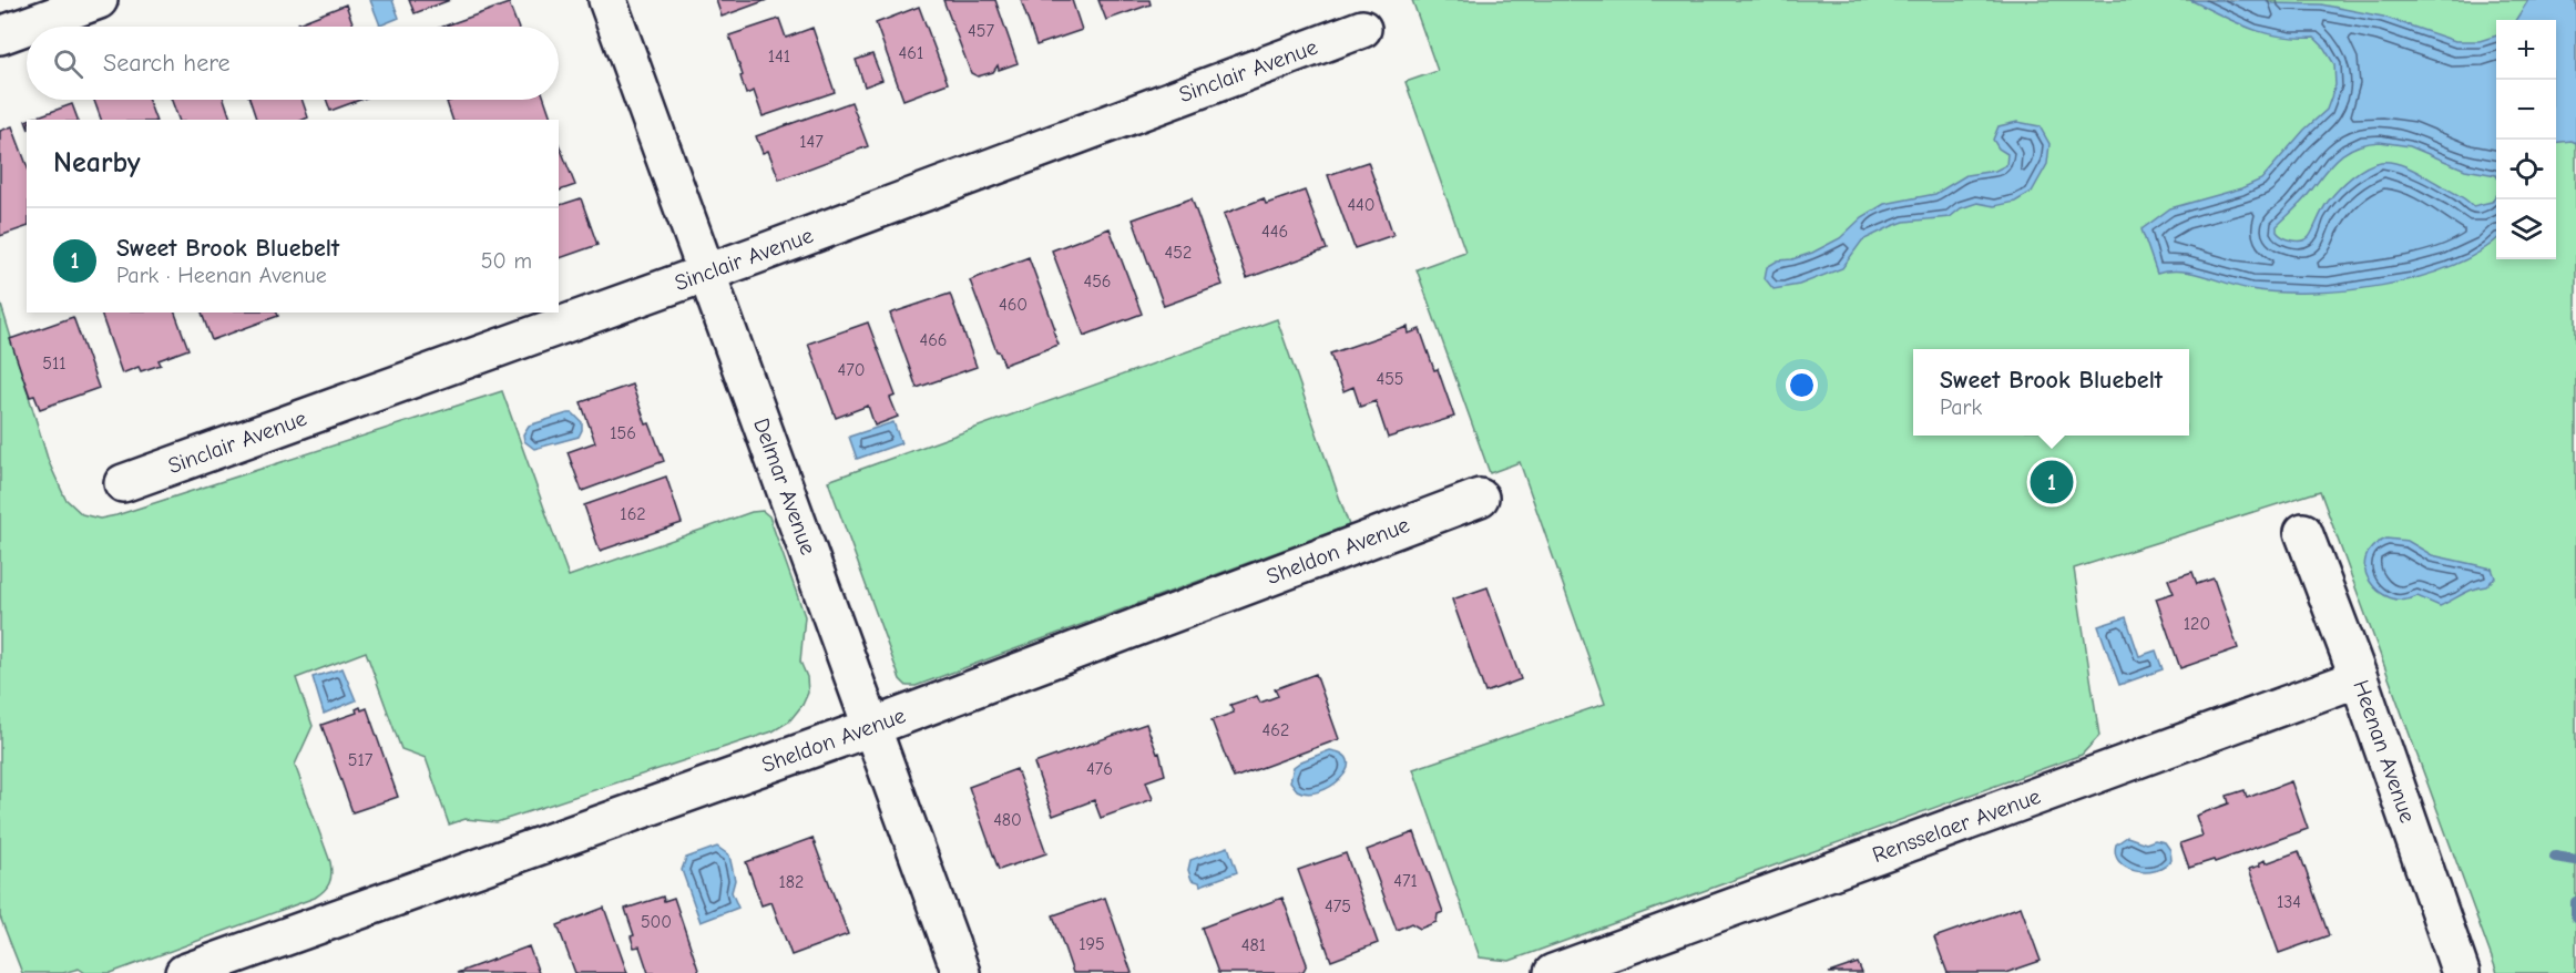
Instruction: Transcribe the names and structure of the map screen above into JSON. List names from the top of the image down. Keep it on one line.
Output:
{"streets":{"street":["Sinclair Avenue","Delmar Avenue","Sheldon Avenue","Heenan Avenue","Rensselaer Avenue"]},"crossings":[["Sinclair Avenue","Delmar Avenue"],["Delmar Avenue","Sheldon Avenue"],["Heenan Avenue","Rensselaer Avenue"]],"house_numbers":["457","461","141","147","440","446","452","456","460","466","511","470","455","156","162","120","462","517","476","480","471","182","134","475","500","195","481"],"page":{"map_buttons":["+","−"],"search":"Search here","heading":"Nearby","list":[{"mark":"1","name":"Sweet Brook Bluebelt","note":"Park · Heenan Avenue","value":"50 m"}],"popup":["Sweet Brook Bluebelt","Park"],"pins":"1"}}
